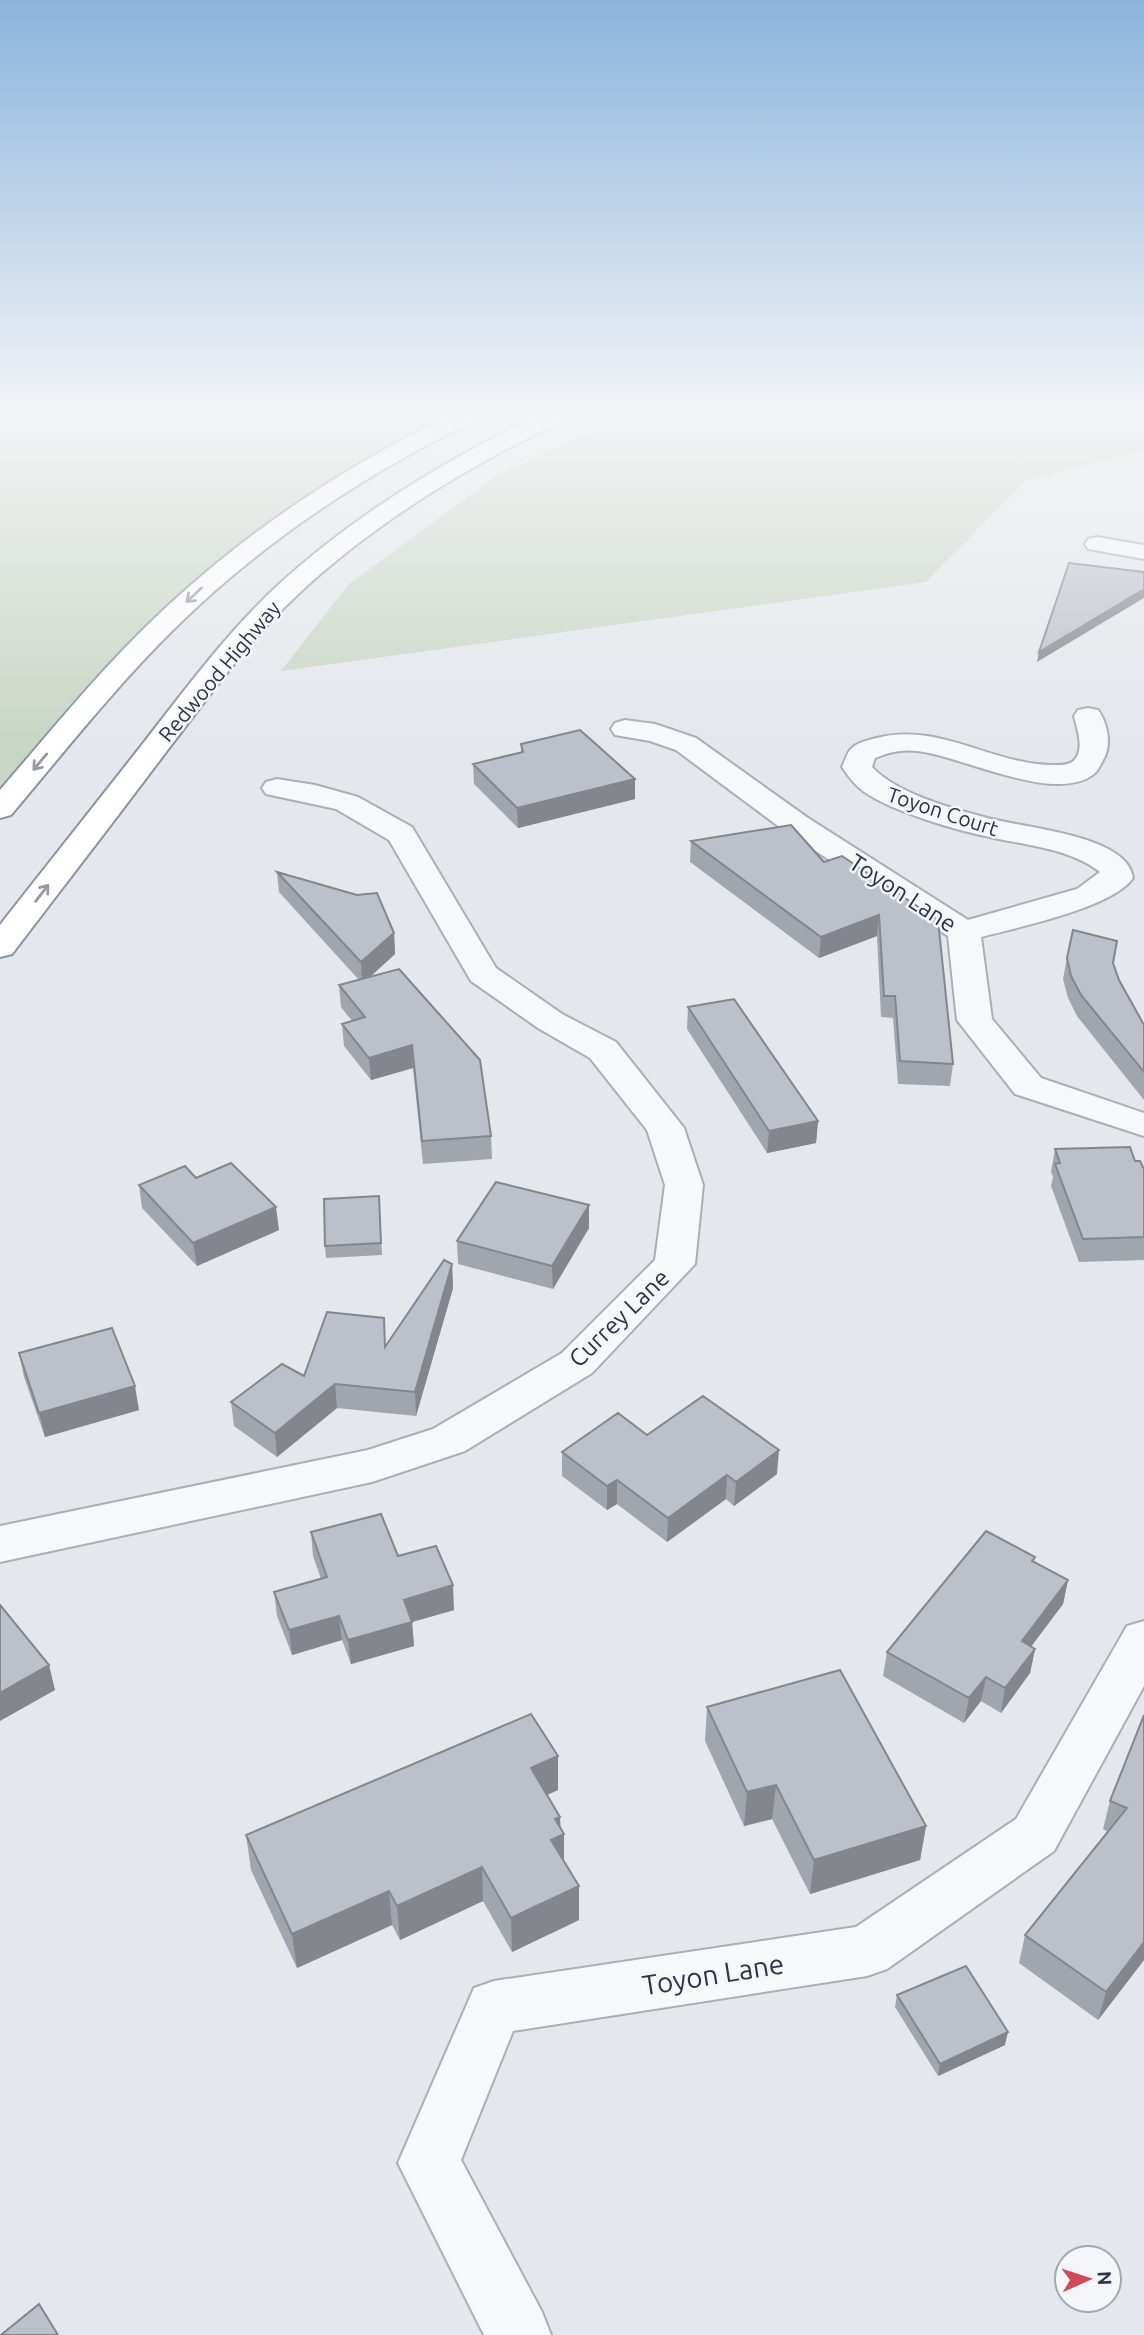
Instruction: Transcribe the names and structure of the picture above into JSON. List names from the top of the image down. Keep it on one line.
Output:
{"streets":{"highway":["Redwood Highway"],"street":["Toyon Court","Toyon Lane","Currey Lane"]},"crossings":[["Toyon Court","Toyon Lane"]],"north":"right"}
